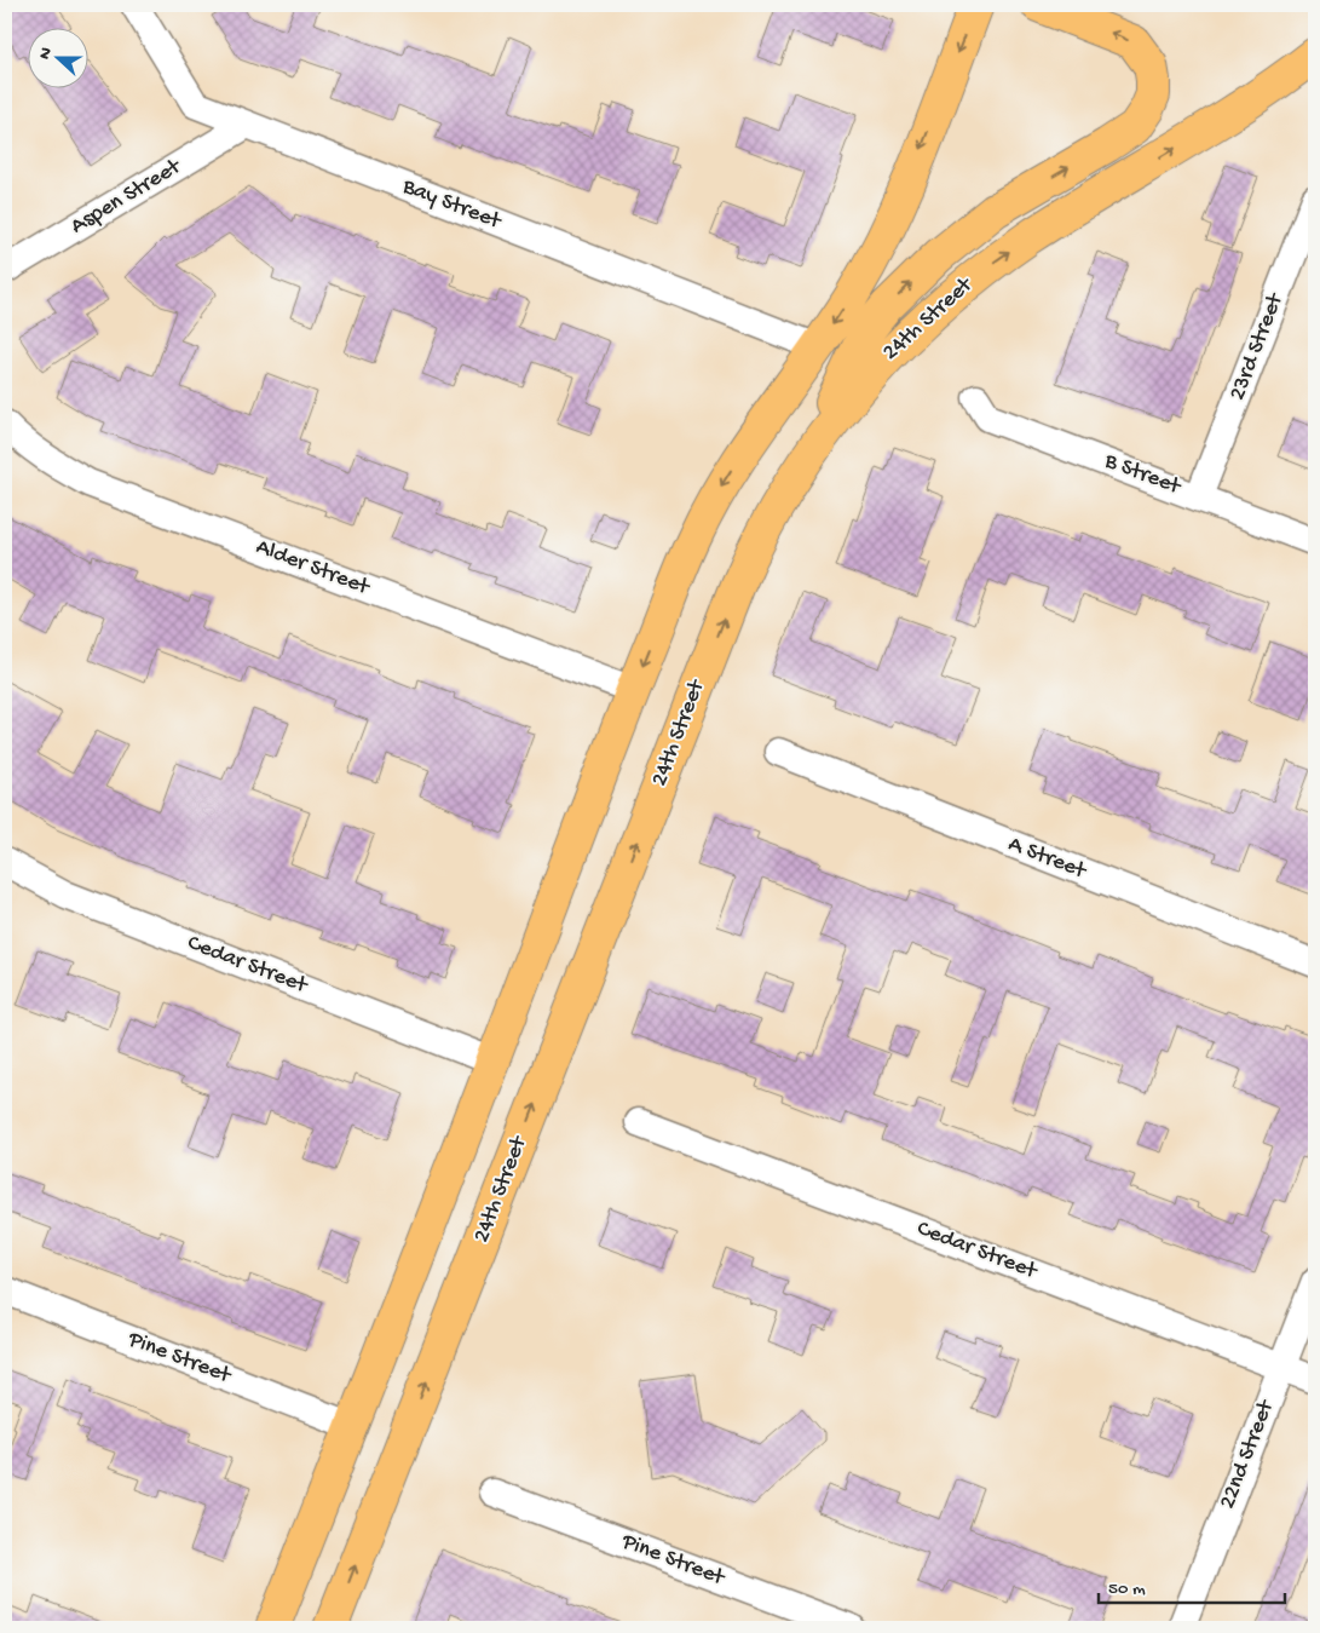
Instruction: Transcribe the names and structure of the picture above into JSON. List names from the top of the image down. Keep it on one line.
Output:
{"streets":{"main road":["24th Street"],"street":["Aspen Street","Bay Street","23rd Street","B Street","Alder Street","A Street","Cedar Street","Pine Street","22nd Street"]},"crossings":[["Aspen Street","Bay Street"],["23rd Street","B Street"],["Cedar Street","22nd Street"]],"scale_bar":"50 m","north":"left"}
